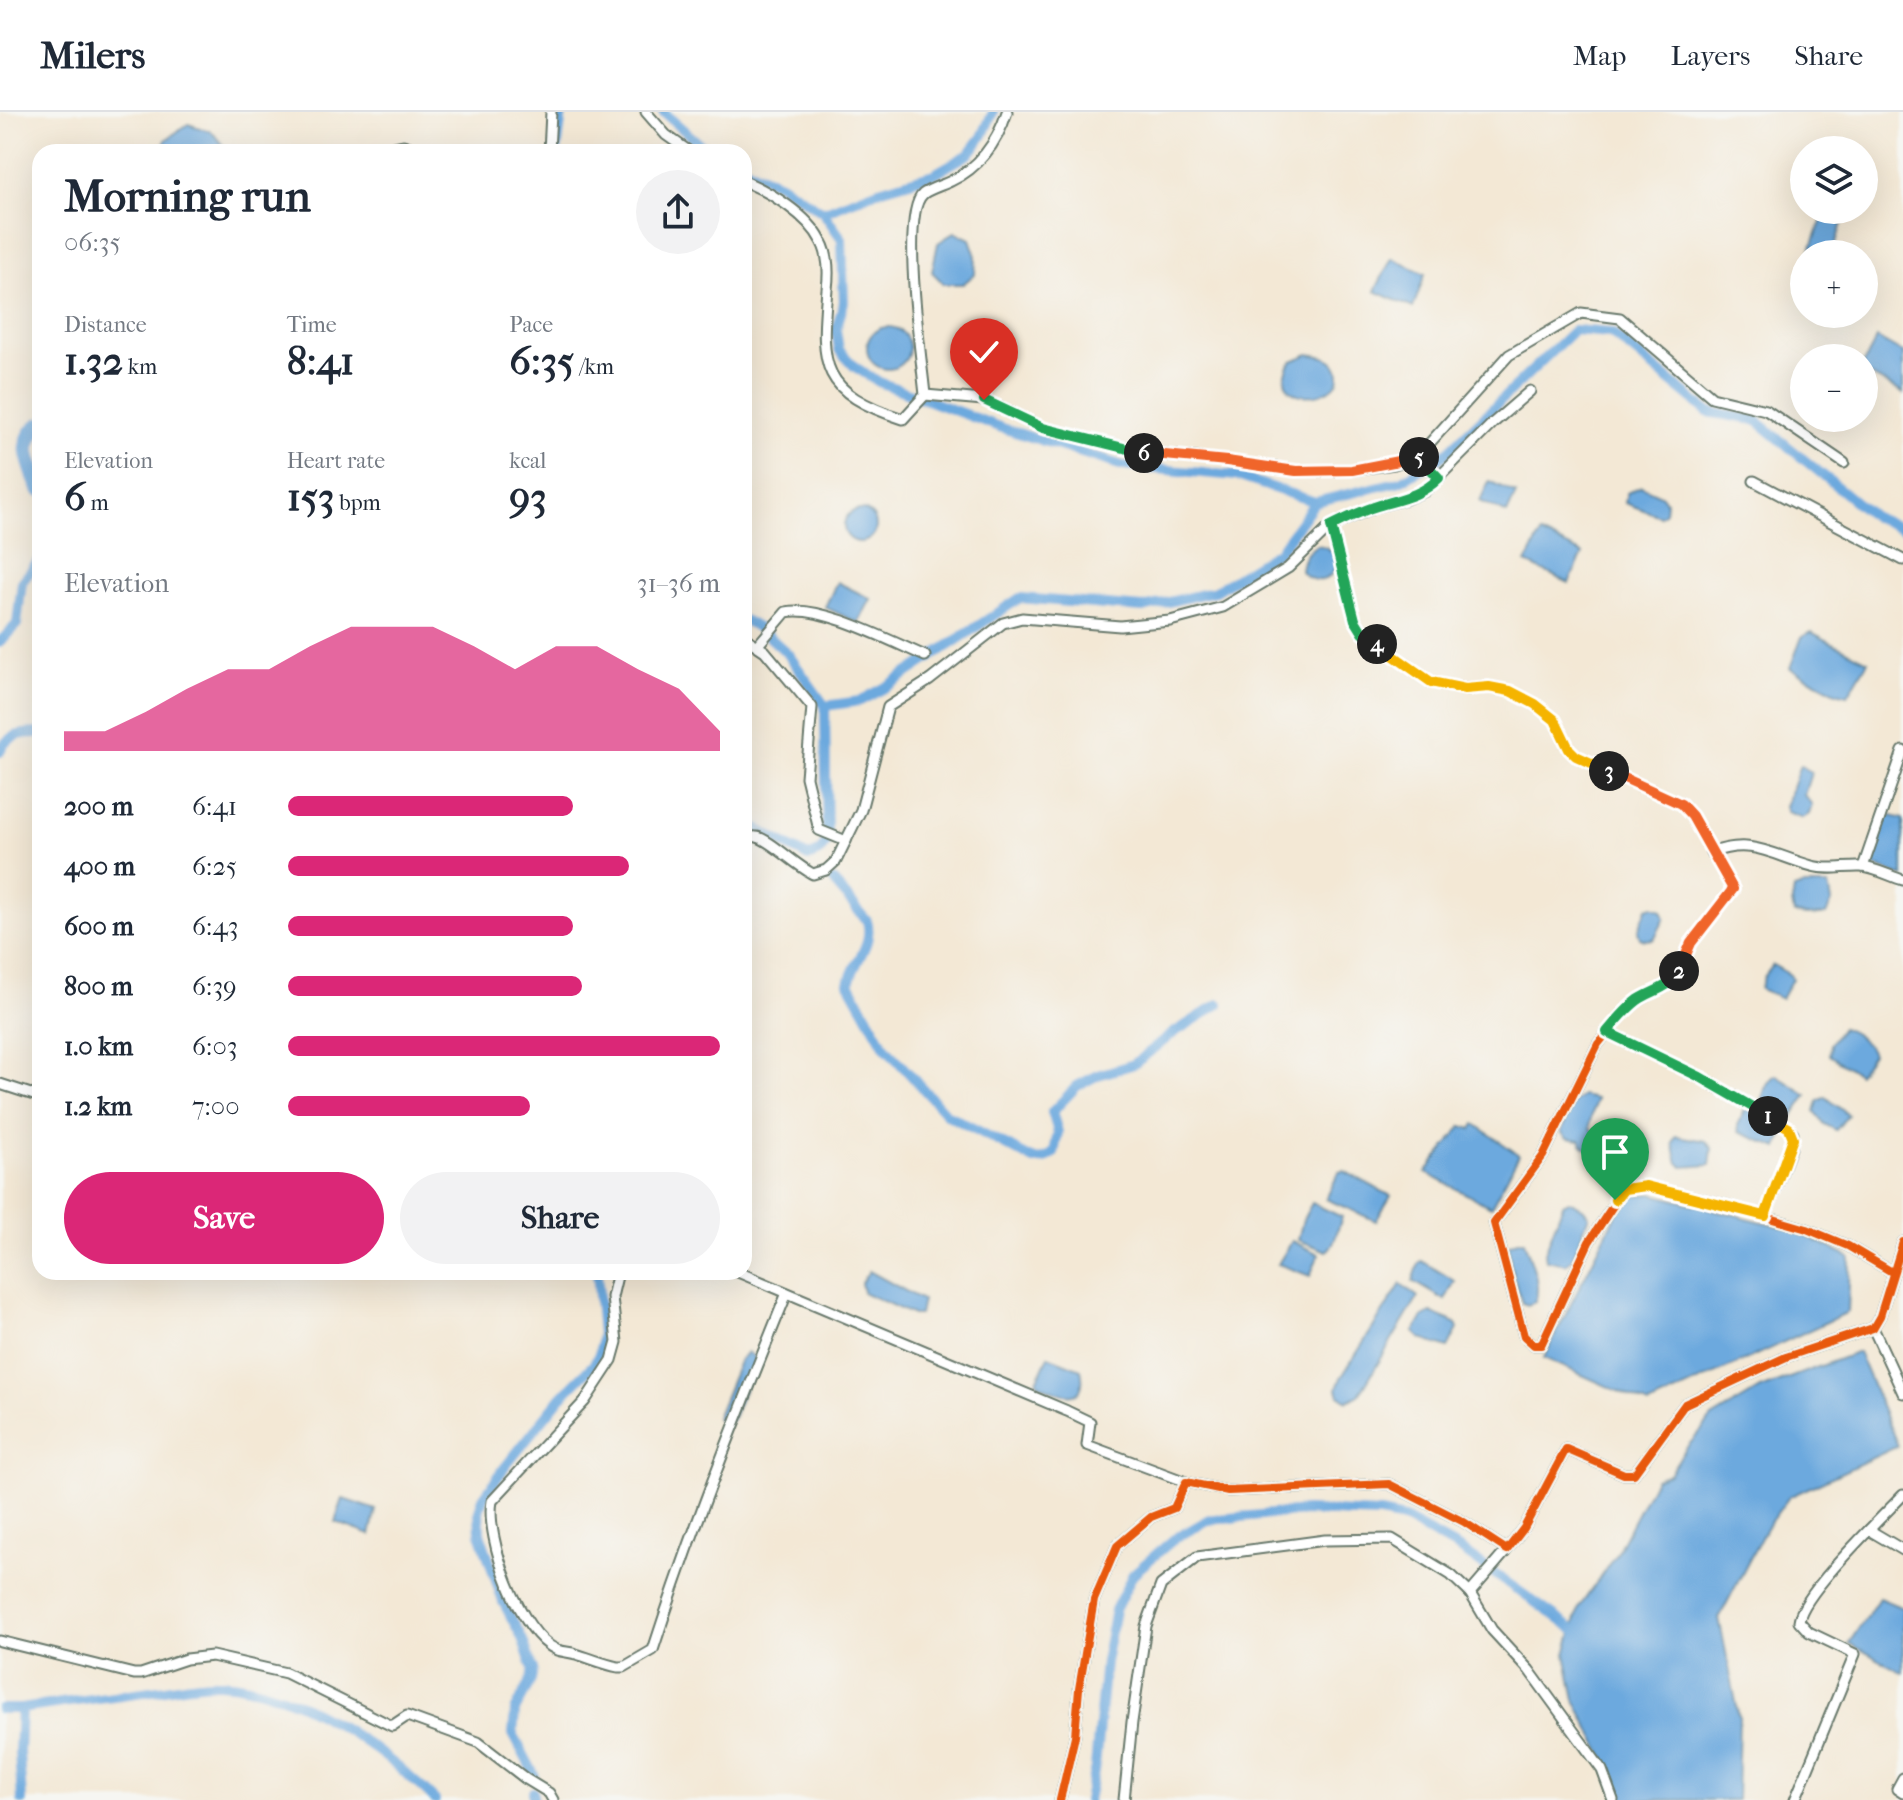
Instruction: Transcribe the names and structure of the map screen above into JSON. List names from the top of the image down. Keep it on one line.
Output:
{"page":{"header":"Milers","nav":["Map","Layers","Share"],"map_buttons":["+","−"],"heading":["Morning run","06:35"],"stats":[["Distance","1.32 km"],["Time","8:41"],["Pace","6:35 /km"],["Elevation","6 m"],["Heart rate","153 bpm"],["kcal","93"]],"pins":["6","5","4","3","2","1"],"chart":["Elevation","31–36 m"],"list":[{"name":"200 m","note":"6:41"},{"name":"400 m","note":"6:25"},{"name":"600 m","note":"6:43"},{"name":"800 m","note":"6:39"},{"name":"1.0 km","note":"6:03"},{"name":"1.2 km","note":"7:00"}],"buttons":["Save","Share"]}}
